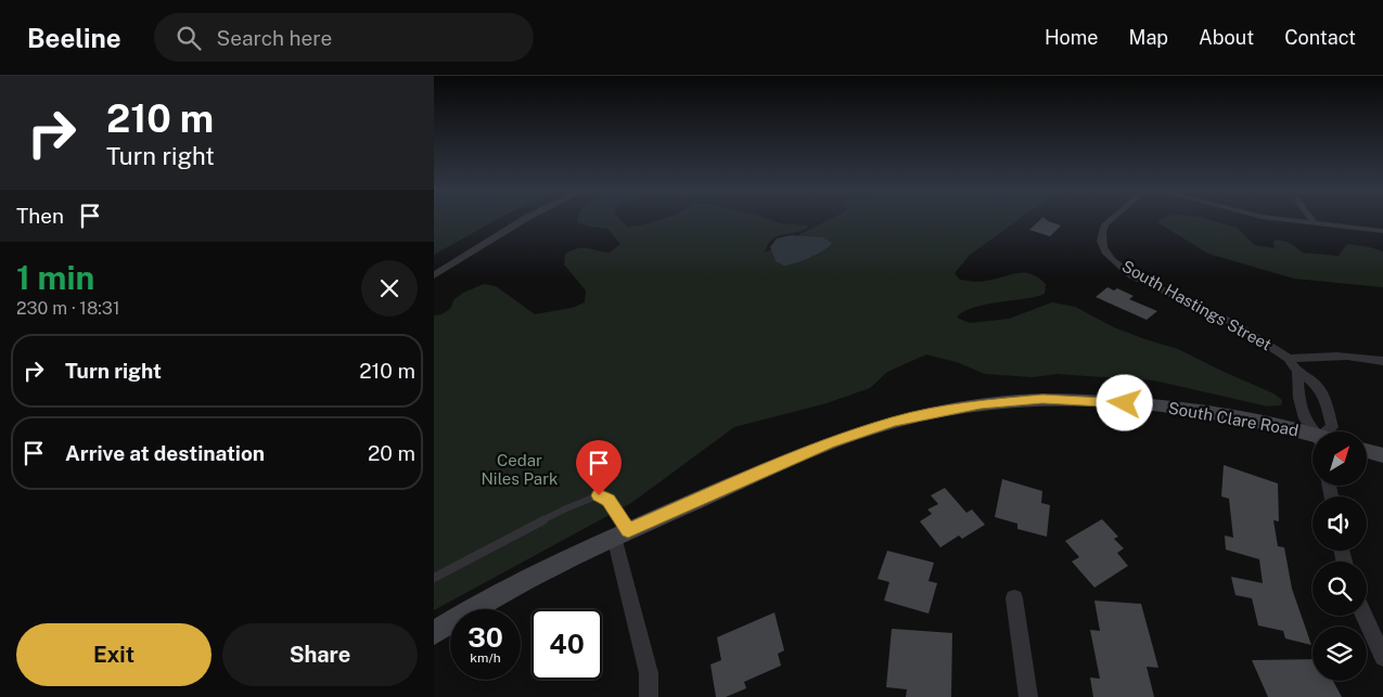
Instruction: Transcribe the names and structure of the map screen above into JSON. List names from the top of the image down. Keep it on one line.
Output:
{"streets":{"street":["South Hastings Street","South Clare Road"]},"parks":["Cedar Niles Park"],"north":"top right","page":{"header":"Beeline","search":"Search here","nav":["Home","Map","About","Contact"],"turn":["210 m","Turn right"],"then":"Then","heading":["1 min","230 m · 18:31"],"list":[{"name":"Turn right","value":"210 m"},{"name":"Arrive at destination","value":"20 m"}],"speed":"30 km/h","limit":"40","buttons":["Exit","Share"]}}
